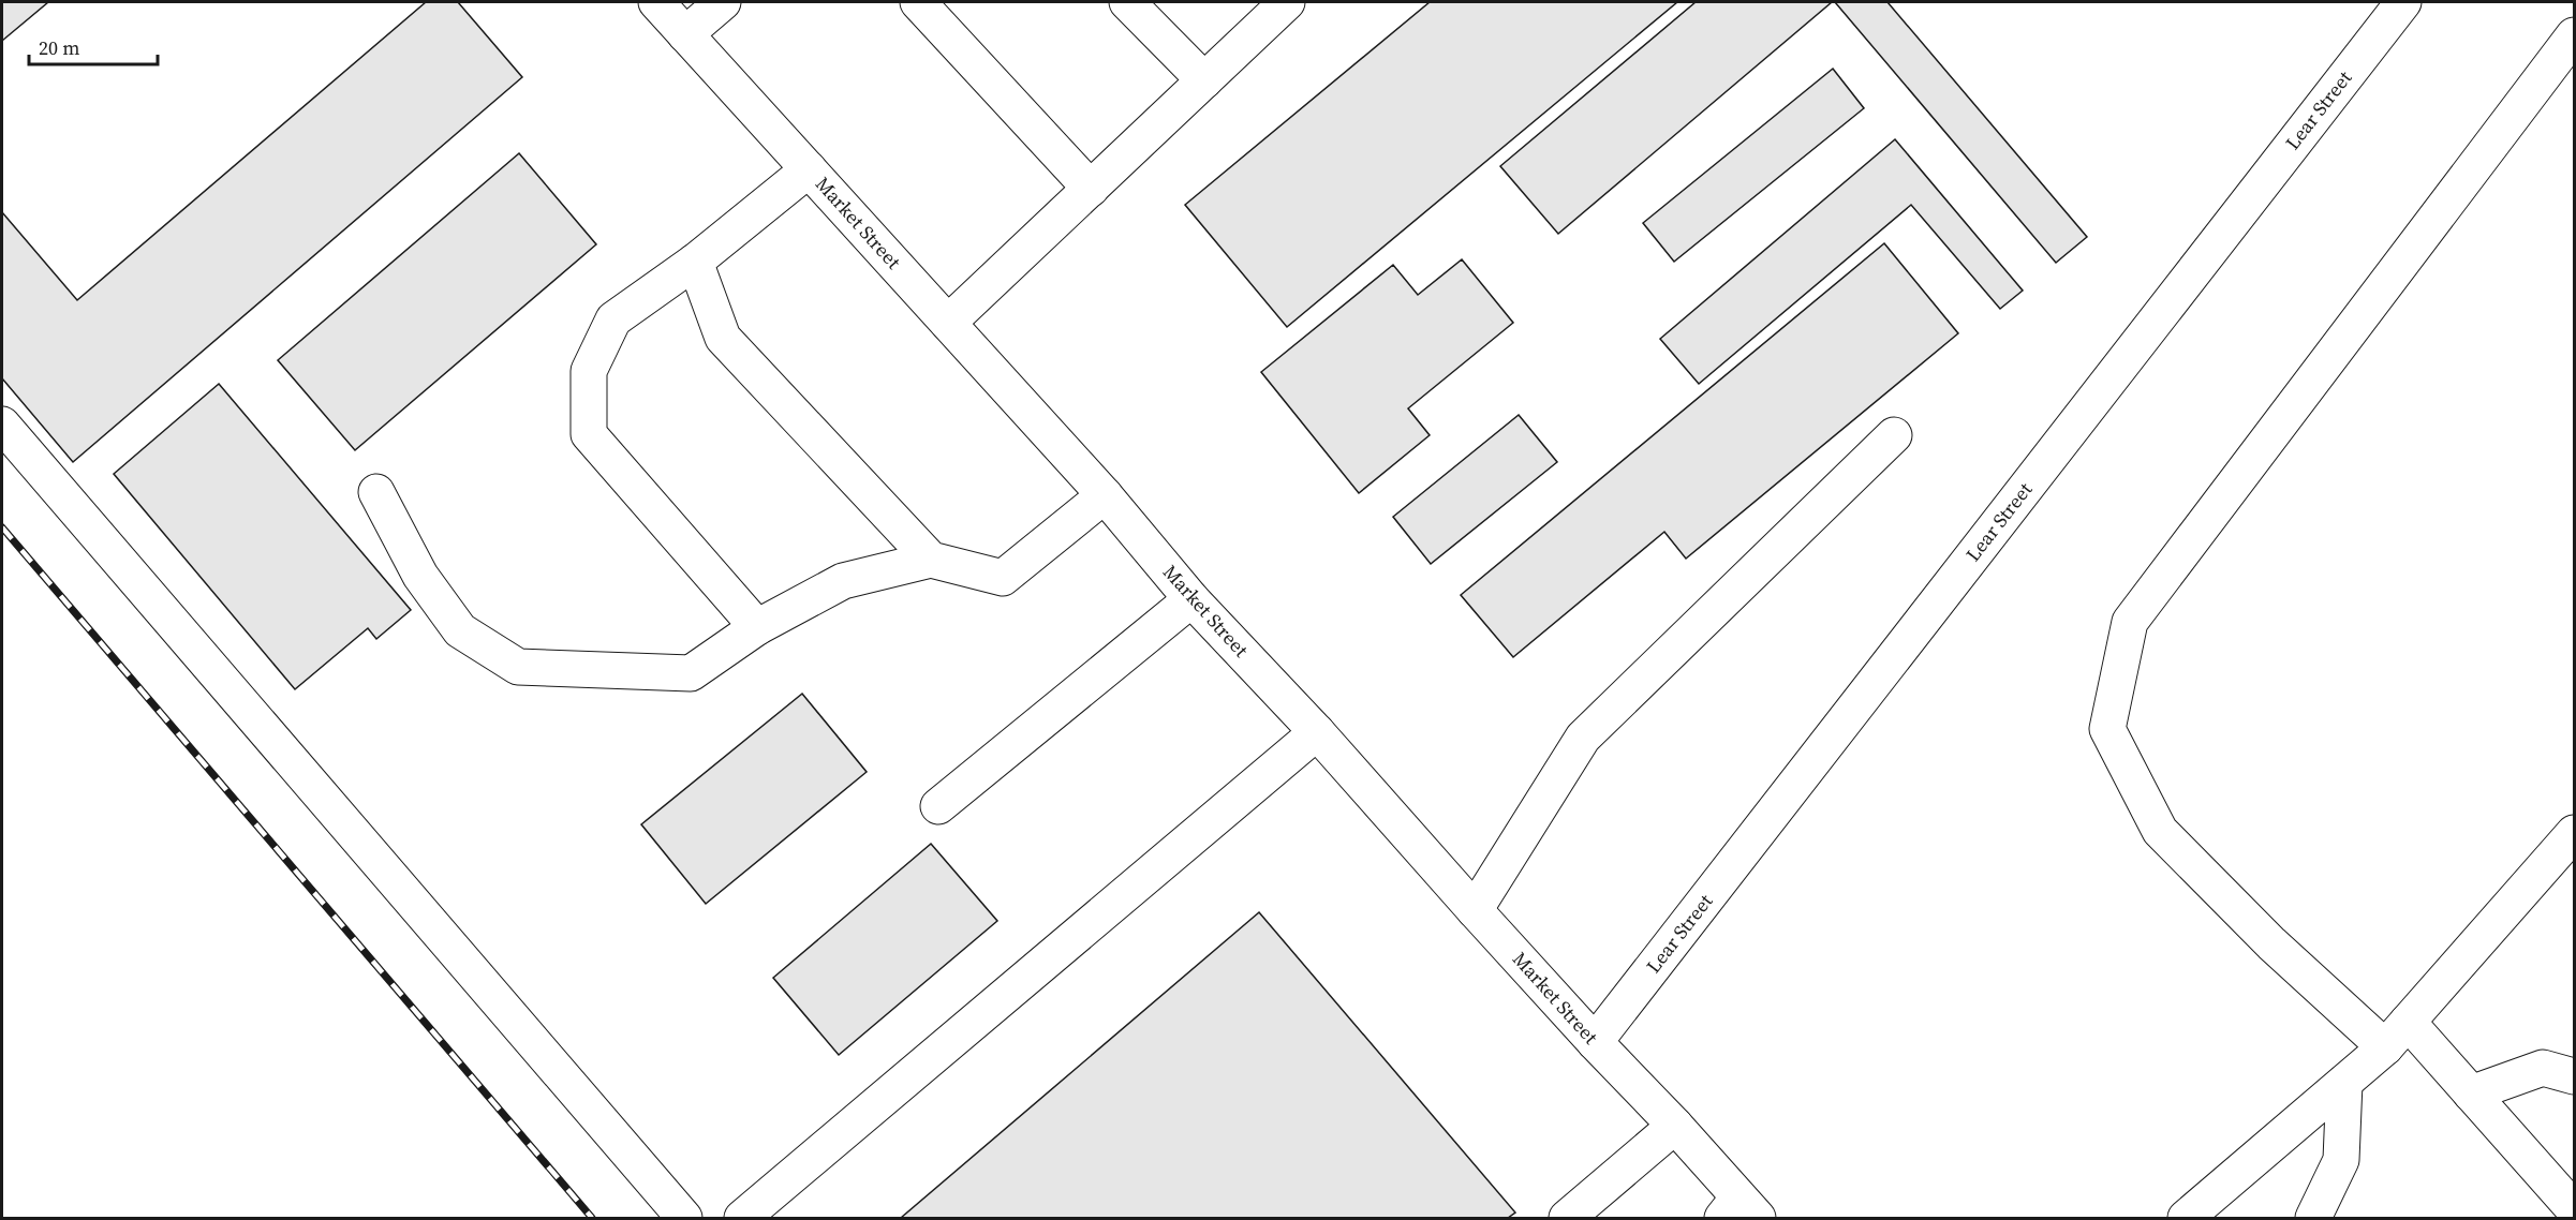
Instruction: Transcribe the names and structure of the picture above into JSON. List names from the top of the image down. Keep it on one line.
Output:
{"streets":{"street":["Lear Street","Market Street"]},"crossings":[["Lear Street","Market Street"]],"scale_bar":"20 m"}
